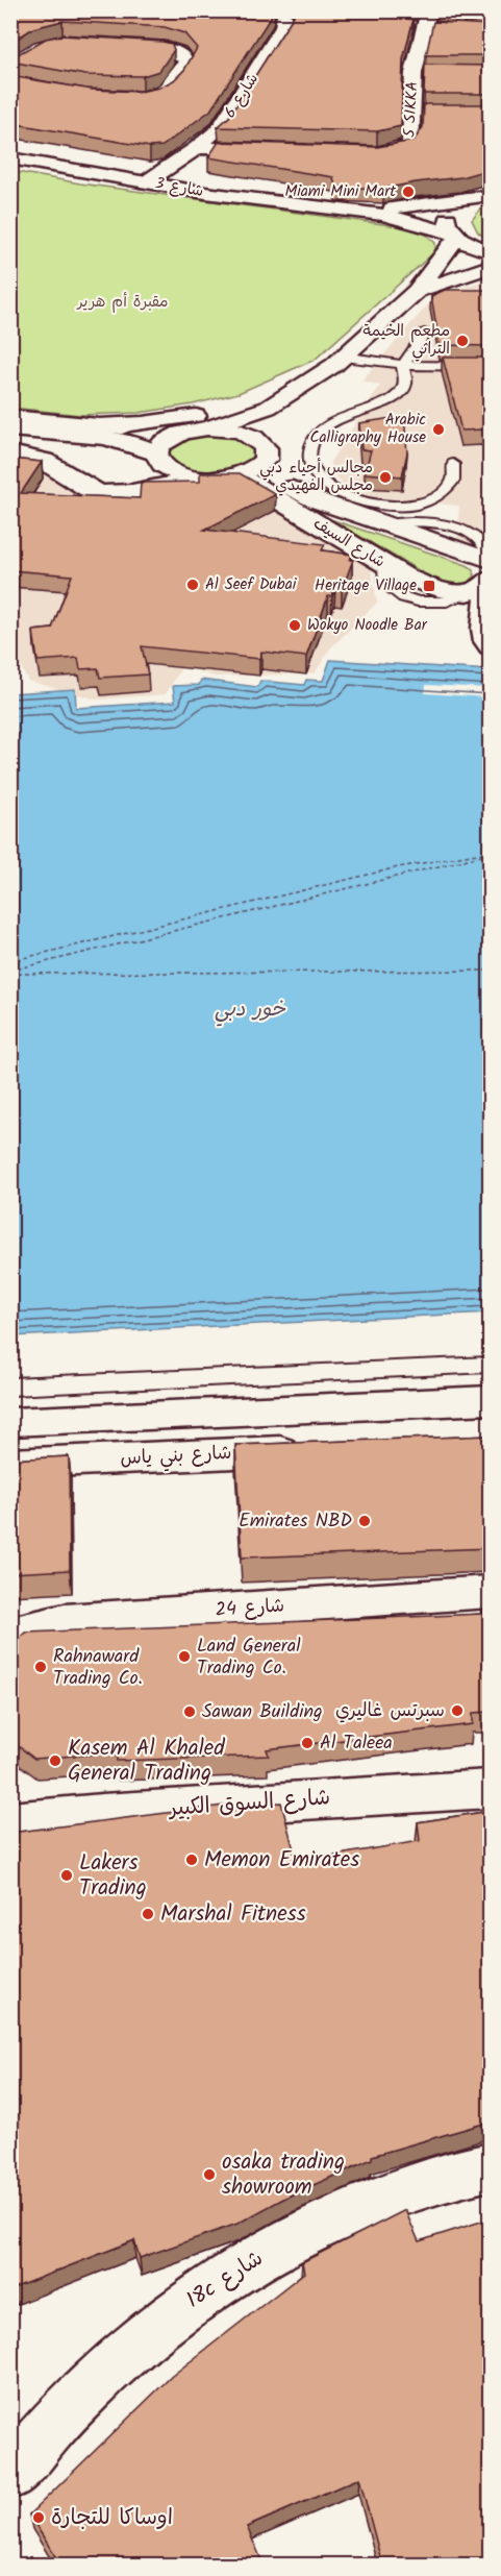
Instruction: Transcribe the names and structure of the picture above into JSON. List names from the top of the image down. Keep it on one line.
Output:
{"streets":{"street":["شارع 6","5 SIKKA","شارع 3","شارع السيف","شارع بني ياس","شارع 24","شارع السوق الكبير","18c شارع"]},"crossings":[["شارع 6","شارع 3"]],"water":["خور دبي"],"parks":["مقبرة أم هرير"],"places":{"other":["Miami Mini Mart","مطعم الخيمة التراثي","Arabic Calligraphy House","مجالس أحياء دبي مجلس الفهيدي","Al Seef Dubai","Wokyo Noodle Bar","Emirates NBD","Land General Trading Co.","Rahnaward Trading Co.","سبرتس غاليري","Sawan Building","Al Taleea","Kasem Al Khaled General Trading","Memon Emirates","Lakers Trading","Marshal Fitness","osaka trading showroom","اوساكا للتجارة"],"transit":["Heritage Village"]}}
